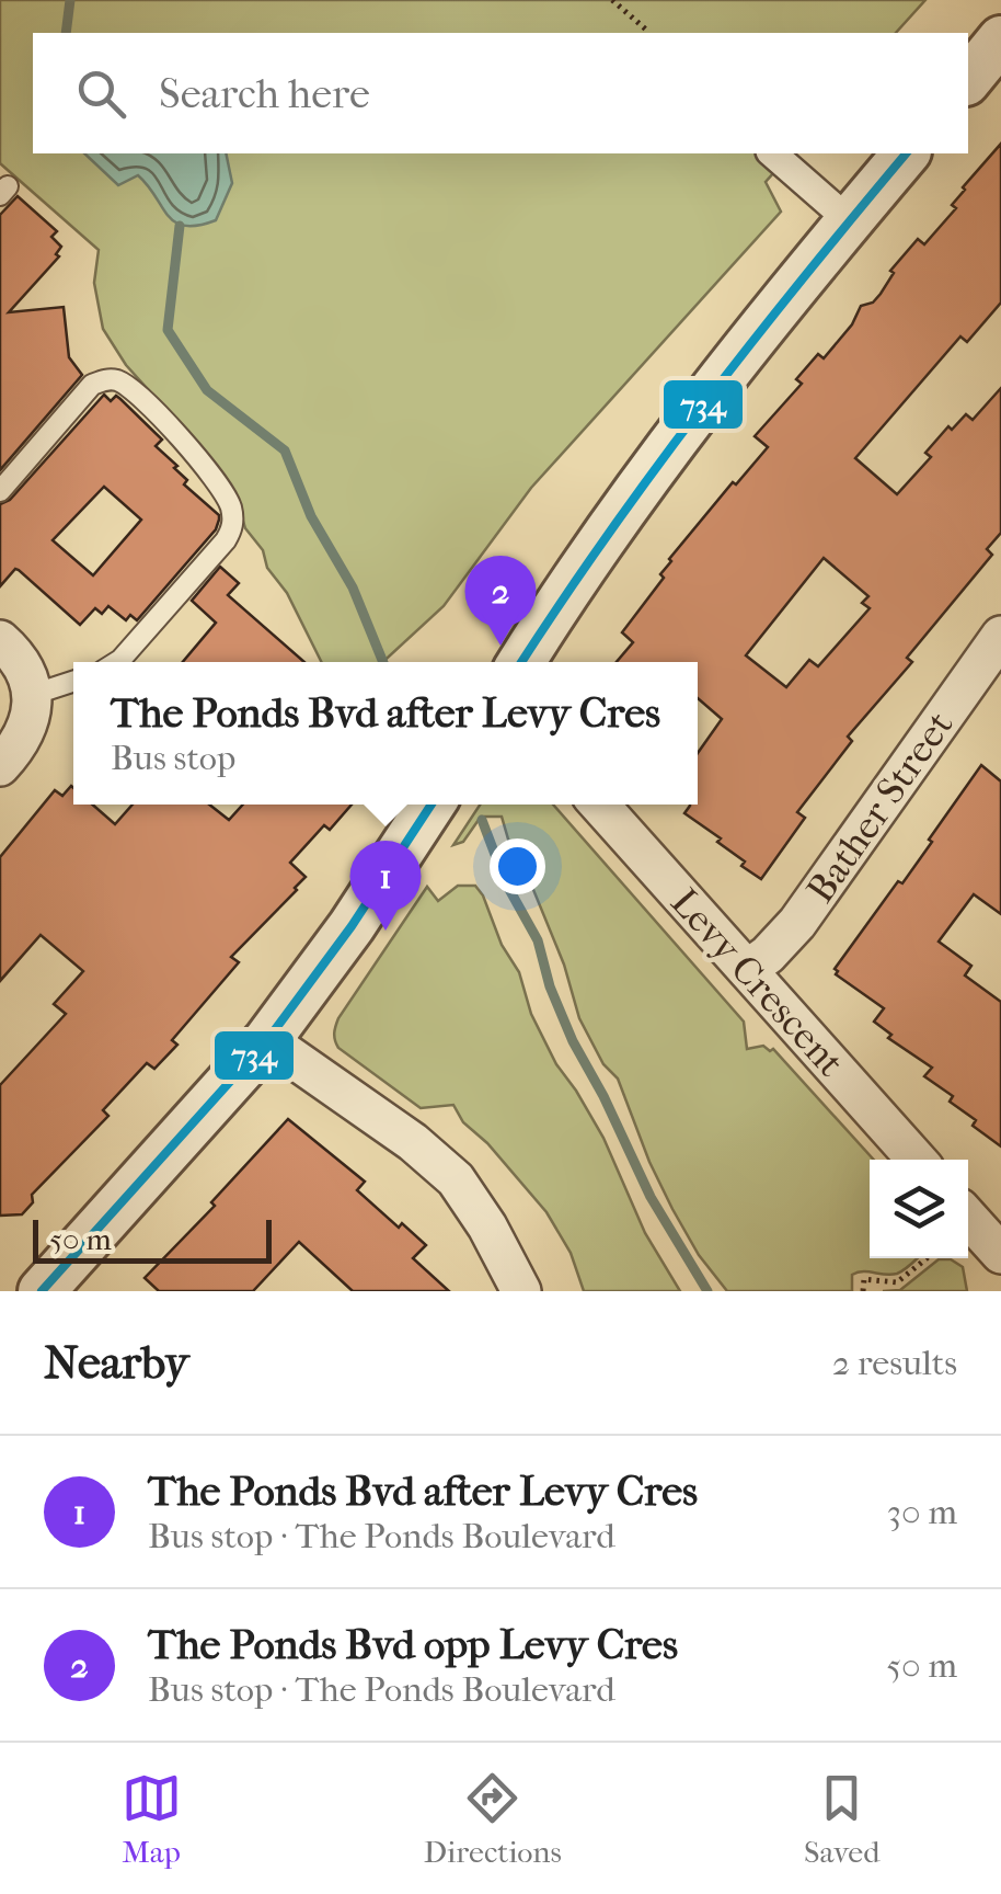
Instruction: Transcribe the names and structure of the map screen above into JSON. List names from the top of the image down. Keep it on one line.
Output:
{"streets":{"street":["Bather Street","Levy Crescent"]},"crossings":[["Bather Street","Levy Crescent"]],"lines":["transit line 734"],"scale_bar":"50 m","page":{"search":"Search here","pins":["2","1"],"popup":["The Ponds Bvd after Levy Cres","Bus stop"],"scale":"50 m","heading":["Nearby","2 results"],"list":[{"mark":"1","name":"The Ponds Bvd after Levy Cres","note":"Bus stop · The Ponds Boulevard","value":"30 m"},{"mark":"2","name":"The Ponds Bvd opp Levy Cres","note":"Bus stop · The Ponds Boulevard","value":"50 m"}],"nav":["Map","Directions","Saved"]}}
